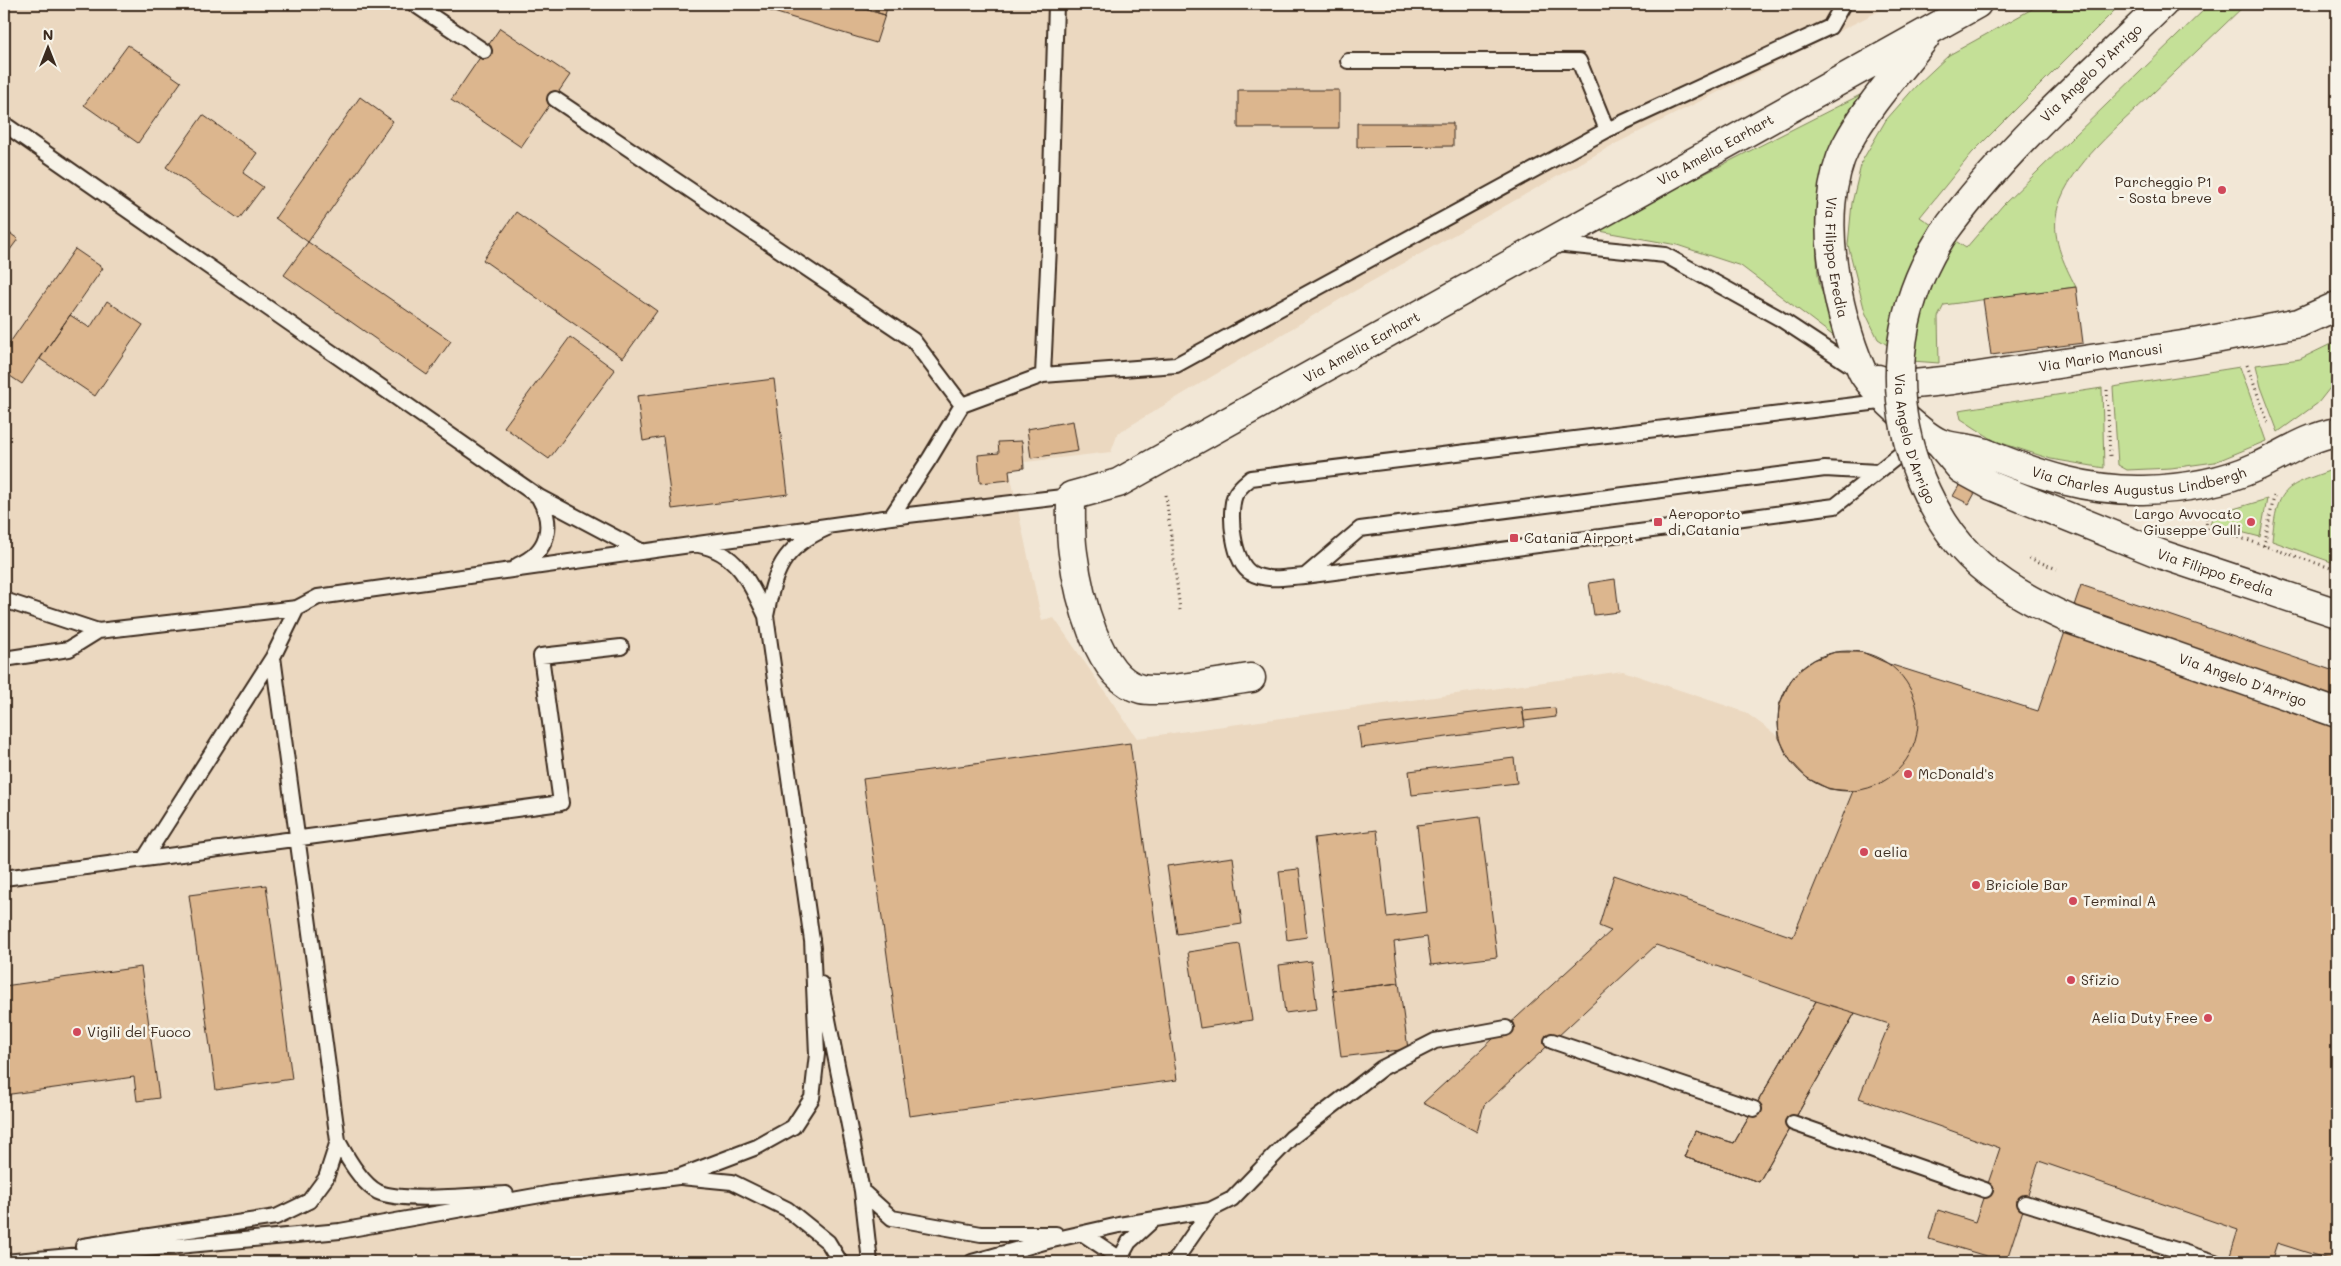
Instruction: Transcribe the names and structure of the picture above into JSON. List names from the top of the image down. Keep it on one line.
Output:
{"streets":{"street":["Via Angelo D'Arrigo","Via Amelia Earhart","Via Filippo Eredia","Via Mario Mancusi","Via Charles Augustus Lindbergh"]},"crossings":[["Via Amelia Earhart","Via Filippo Eredia"],["Via Filippo Eredia","Via Mario Mancusi"],["Via Filippo Eredia","Via Charles Augustus Lindbergh"]],"places":{"other":["Parcheggio P1 - Sosta breve","Largo Avvocato Giuseppe Gulli","McDonald's","aelia","Briciole Bar","Terminal A","Sfizio","Aelia Duty Free","Vigili del Fuoco"],"transit":["Aeroporto di Catania","Catania Airport"]},"north":"top"}
